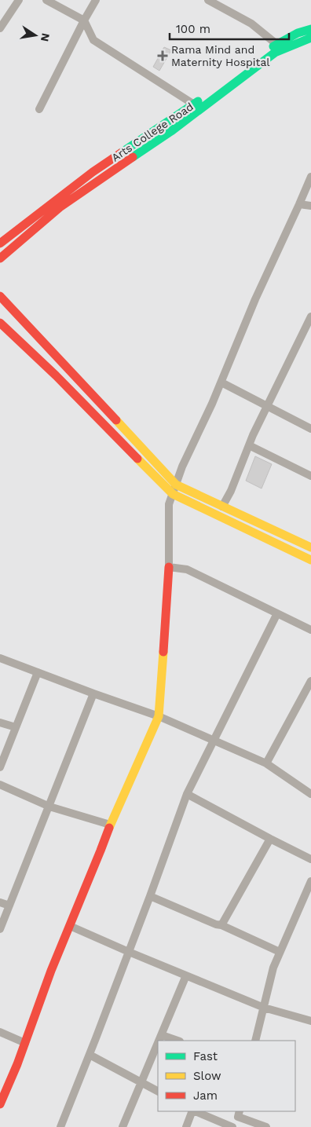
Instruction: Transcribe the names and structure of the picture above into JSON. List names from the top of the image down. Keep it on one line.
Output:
{"streets":{"main road":["Arts College Road"]},"places":{"health":["Rama Mind and Maternity Hospital"]},"legend":["Fast","Slow","Jam"],"scale_bar":"100 m","north":"right"}
